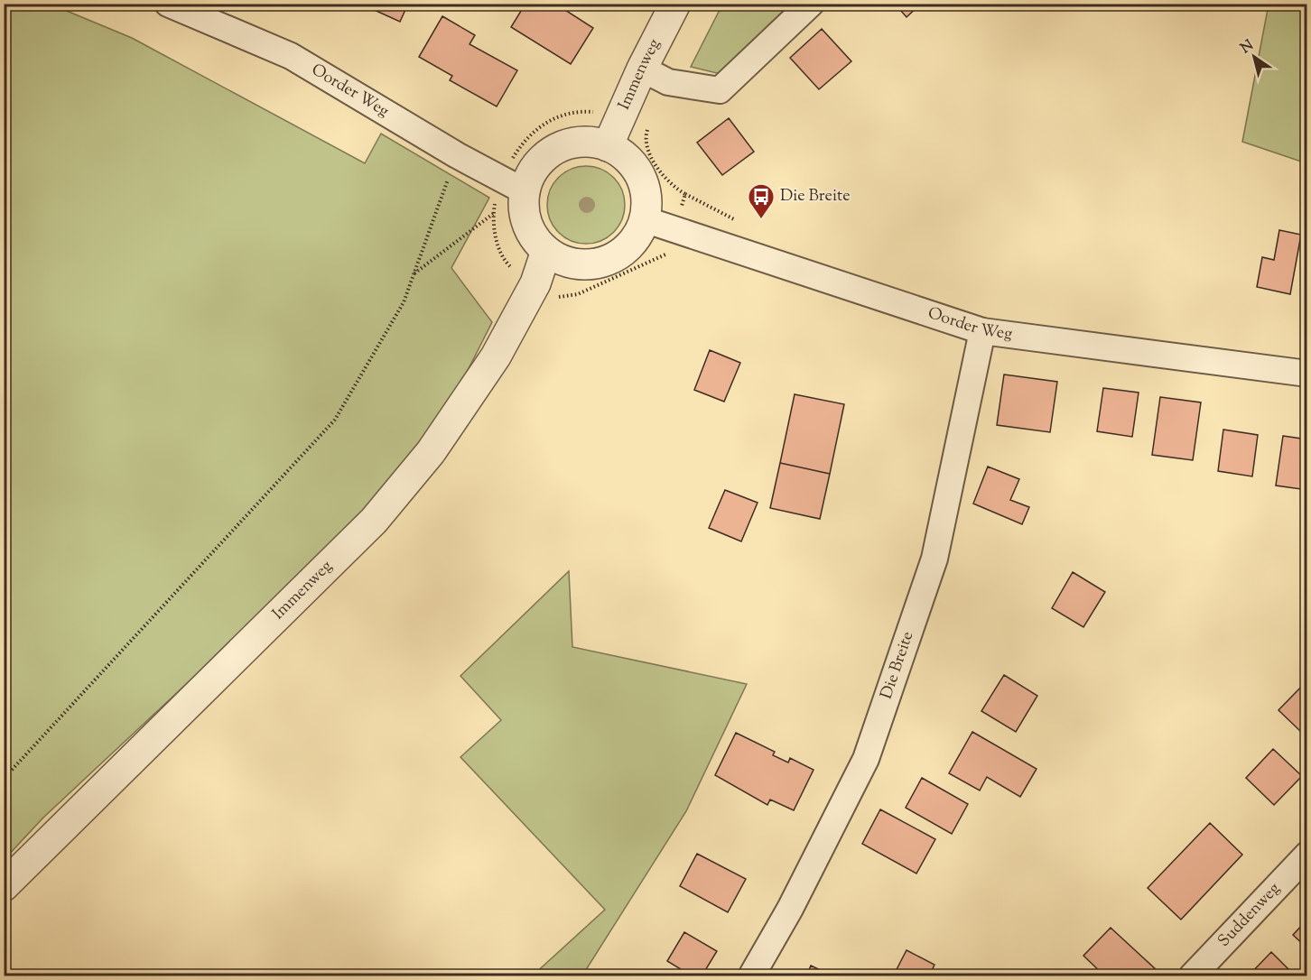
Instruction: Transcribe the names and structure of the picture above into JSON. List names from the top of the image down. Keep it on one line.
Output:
{"streets":{"street":["Immenweg","Oorder Weg","Die Breite","Suddenweg"]},"crossings":[["Immenweg","Oorder Weg"],["Oorder Weg","Die Breite"]],"places":{"bus stop":["Die Breite"]},"north":"top left"}
